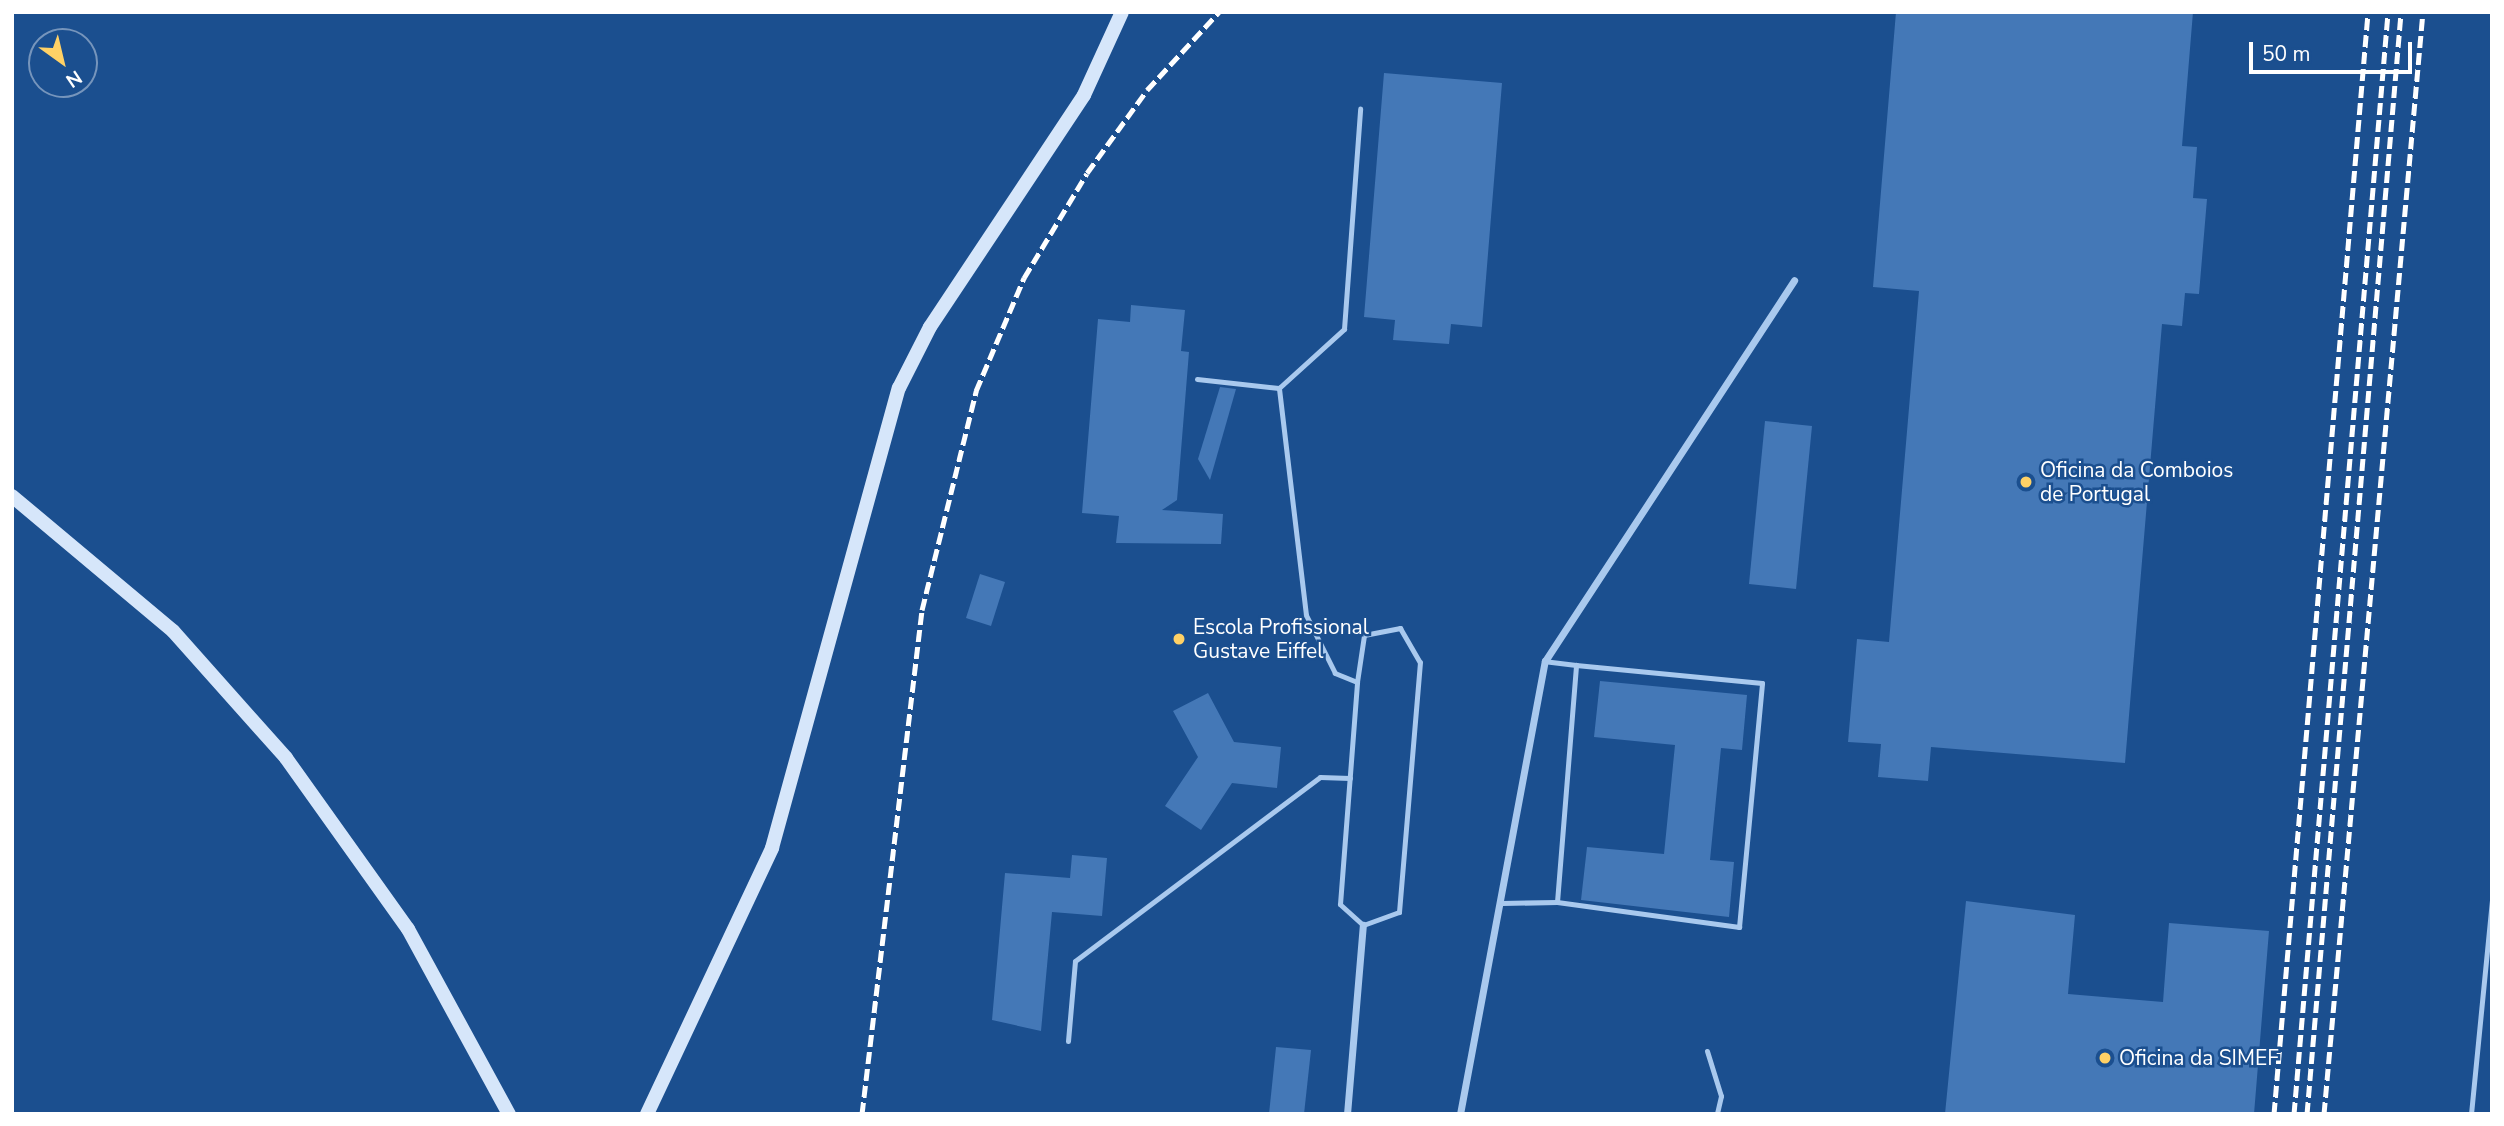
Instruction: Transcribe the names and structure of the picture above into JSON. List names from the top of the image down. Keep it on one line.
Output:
{"places":["Oficina da Comboios de Portugal","Escola Profissional Gustave Eiffel","Oficina da SIMEF"],"scale_bar":"50 m","north":"bottom right"}
